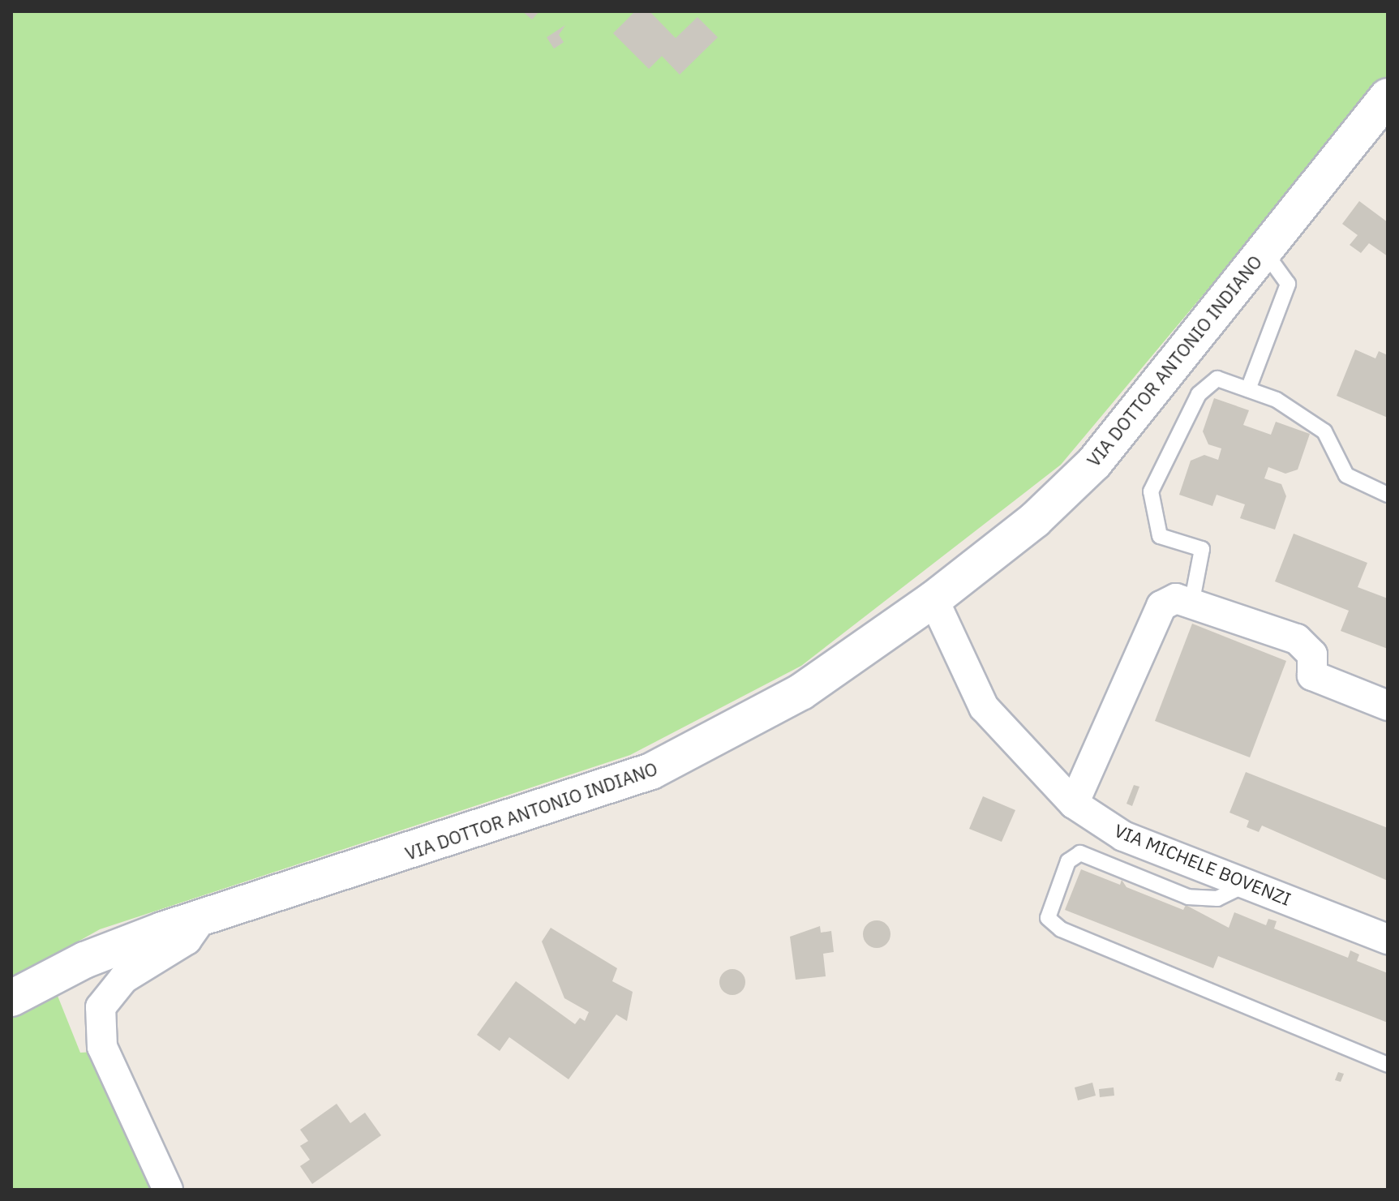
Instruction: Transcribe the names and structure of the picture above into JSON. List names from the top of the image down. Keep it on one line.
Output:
{"streets":{"main road":["VIA DOTTOR ANTONIO INDIANO"],"street":["VIA MICHELE BOVENZI"]},"crossings":[["VIA DOTTOR ANTONIO INDIANO","VIA MICHELE BOVENZI"]]}
